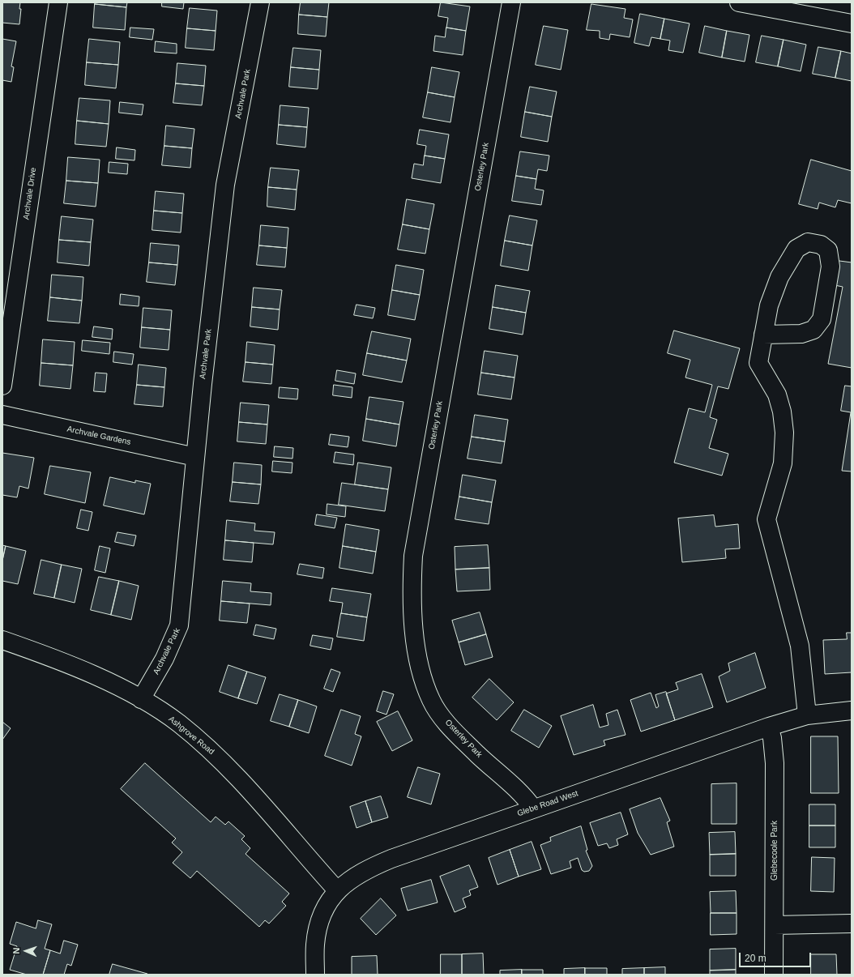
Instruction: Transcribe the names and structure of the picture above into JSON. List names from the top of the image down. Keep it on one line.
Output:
{"streets":{"street":["Archvale Park","Osterley Park","Archvale Drive","Archvale Gardens","Ashgrove Road","Glebe Road West","Glebecoole Park"]},"crossings":[["Archvale Park","Archvale Gardens"],["Archvale Park","Ashgrove Road"],["Osterley Park","Glebe Road West"],["Ashgrove Road","Glebe Road West"],["Glebe Road West","Glebecoole Park"]],"scale_bar":"20 m","north":"left"}
